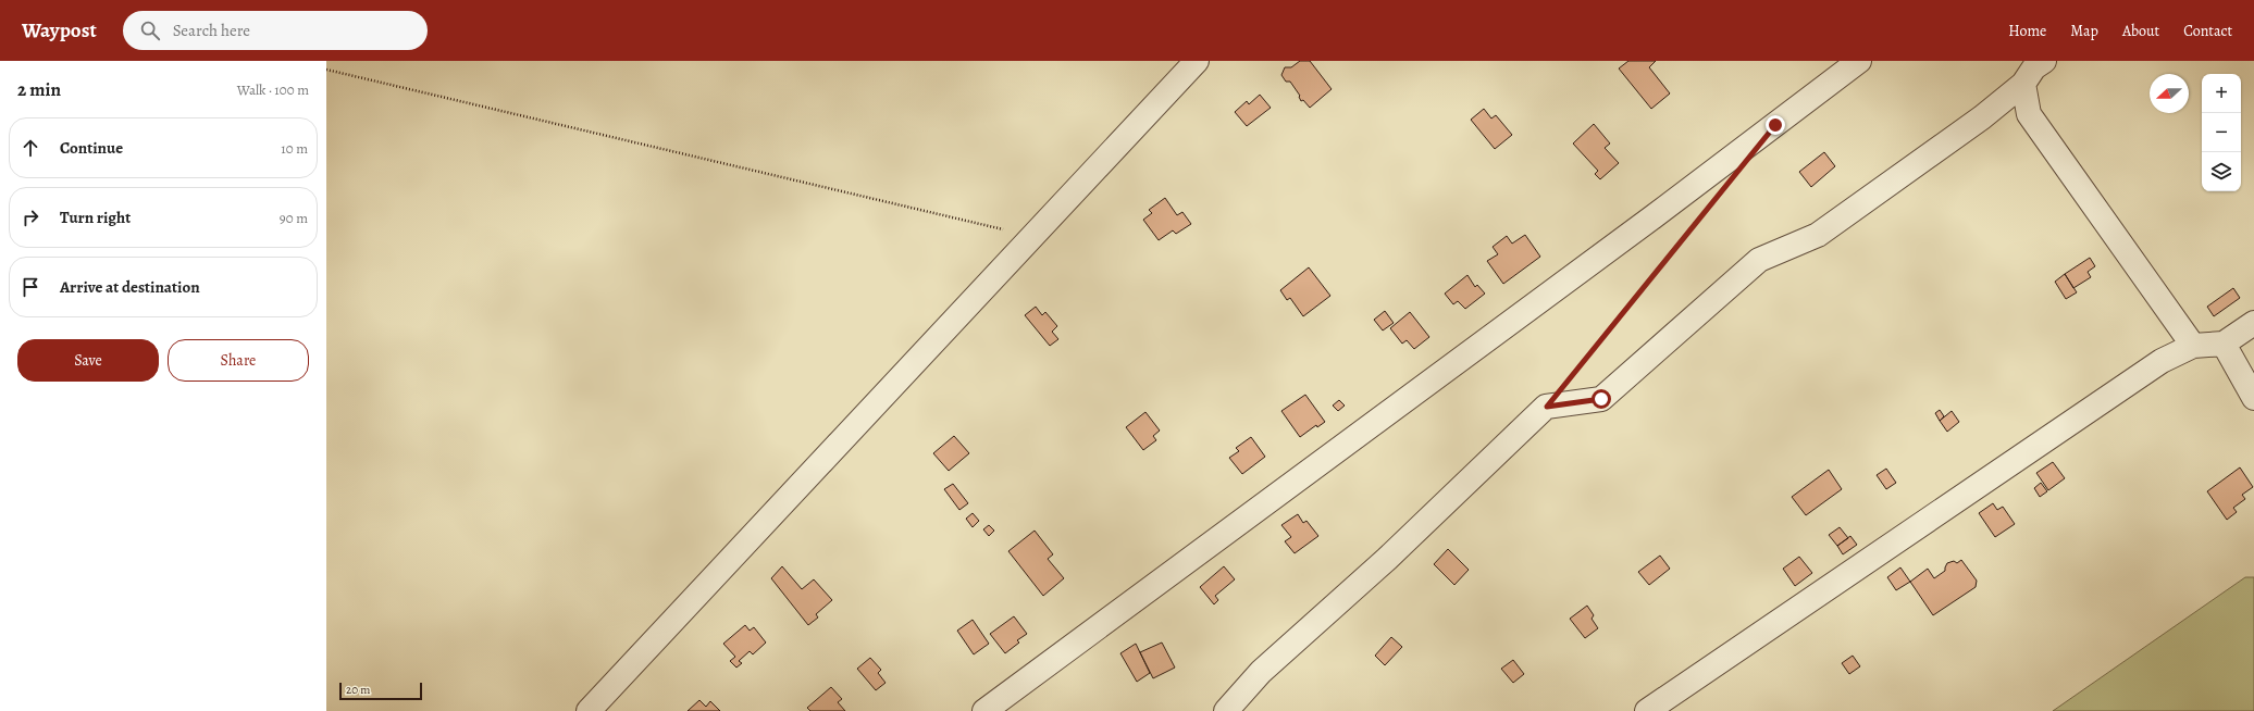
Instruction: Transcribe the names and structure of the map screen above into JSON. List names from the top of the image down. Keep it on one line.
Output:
{"scale_bar":"20 m","north":"left","page":{"header":"Waypost","search":"Search here","nav":["Home","Map","About","Contact"],"heading":["2 min","Walk · 100 m"],"map_buttons":["+","−"],"list":[["Continue","10 m"],["Turn right","90 m"],"Arrive at destination"],"buttons":["Save","Share"],"scale":"20 m"}}
